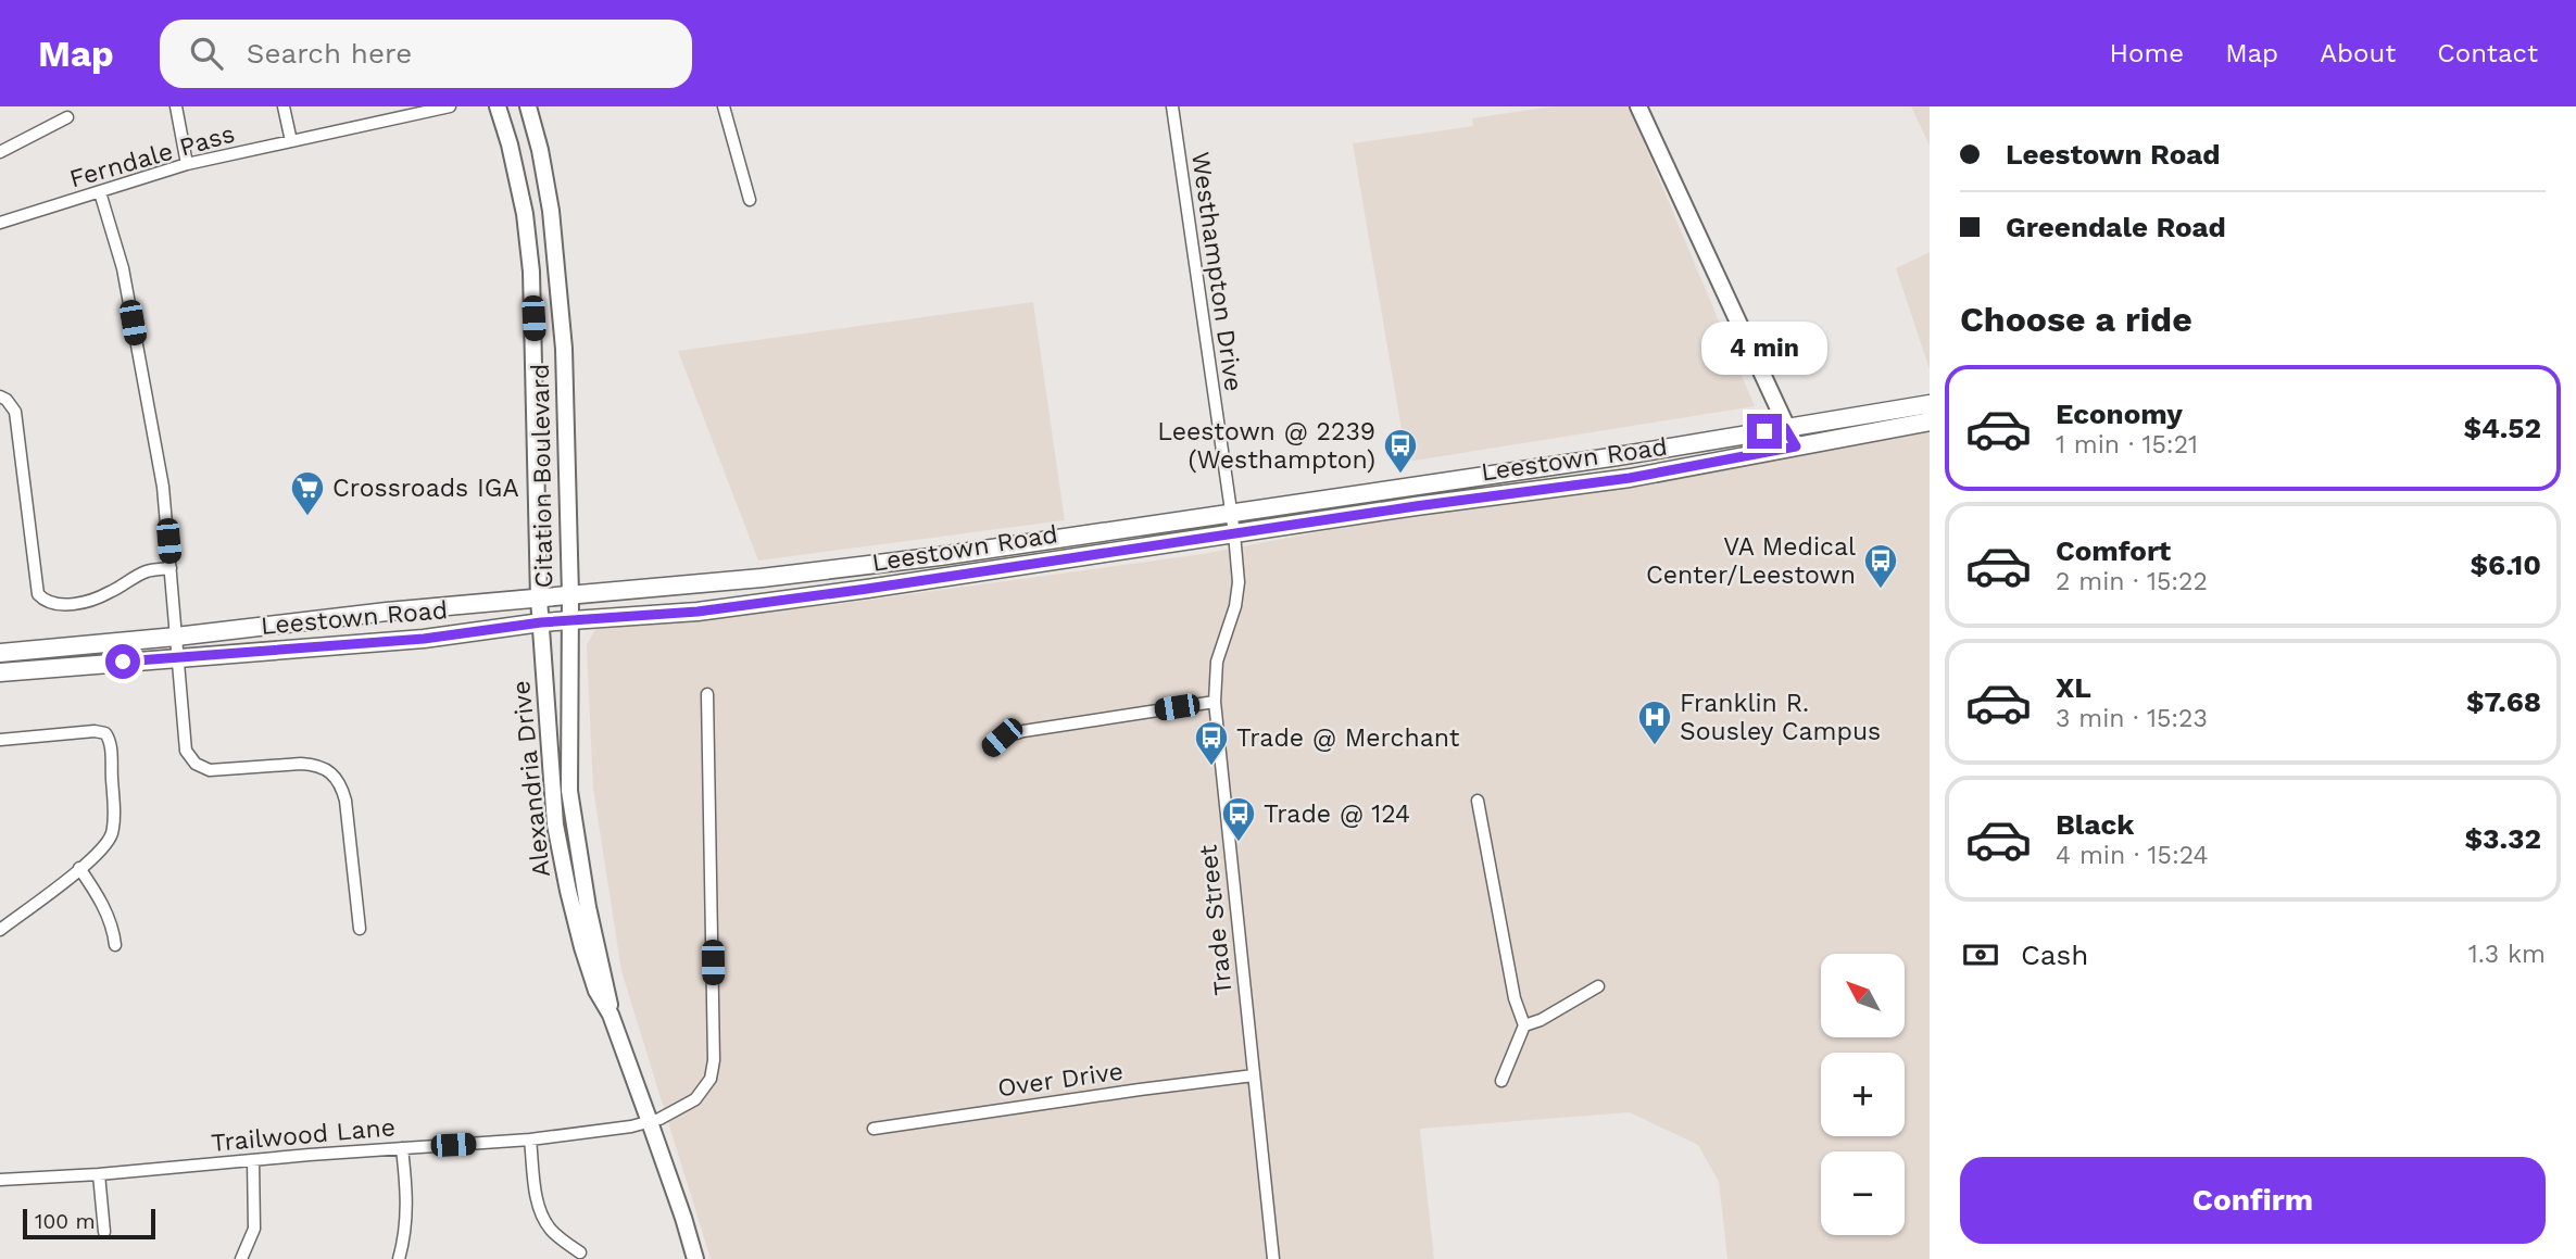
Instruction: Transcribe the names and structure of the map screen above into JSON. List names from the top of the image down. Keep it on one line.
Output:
{"streets":{"main road":["Leestown Road"],"street":["Ferndale Pass","Westhampton Drive","Citation Boulevard","Alexandria Drive","Trade Street","Over Drive","Trailwood Lane"]},"crossings":[["Westhampton Drive","Leestown Road"],["Westhampton Drive","Trade Street"],["Leestown Road","Citation Boulevard"],["Leestown Road","Alexandria Drive"],["Leestown Road","Trade Street"],["Citation Boulevard","Alexandria Drive"],["Alexandria Drive","Trailwood Lane"],["Trade Street","Over Drive"]],"places":{"bus stop":["Leestown @ 2239 (Westhampton)","VA Medical Center/Leestown","Trade @ Merchant","Trade @ 124"],"supermarket":["Crossroads IGA"],"hospital":["Franklin R. Sousley Campus"]},"scale_bar":"100 m","north":"top left","page":{"header":"Map","search":"Search here","nav":["Home","Map","About","Contact"],"banner":["Leestown Road","Greendale Road"],"heading":"Choose a ride","bubble":"4 min","list":[{"name":"Economy","note":"1 min · 15:21","value":"$4.52"},{"name":"Comfort","note":"2 min · 15:22","value":"$6.10"},{"name":"XL","note":"3 min · 15:23","value":"$7.68"},{"name":"Black","note":"4 min · 15:24","value":"$3.32"}],"pay":["Cash","1.3 km"],"map_buttons":["+","−"],"buttons":"Confirm","scale":"100 m"}}
